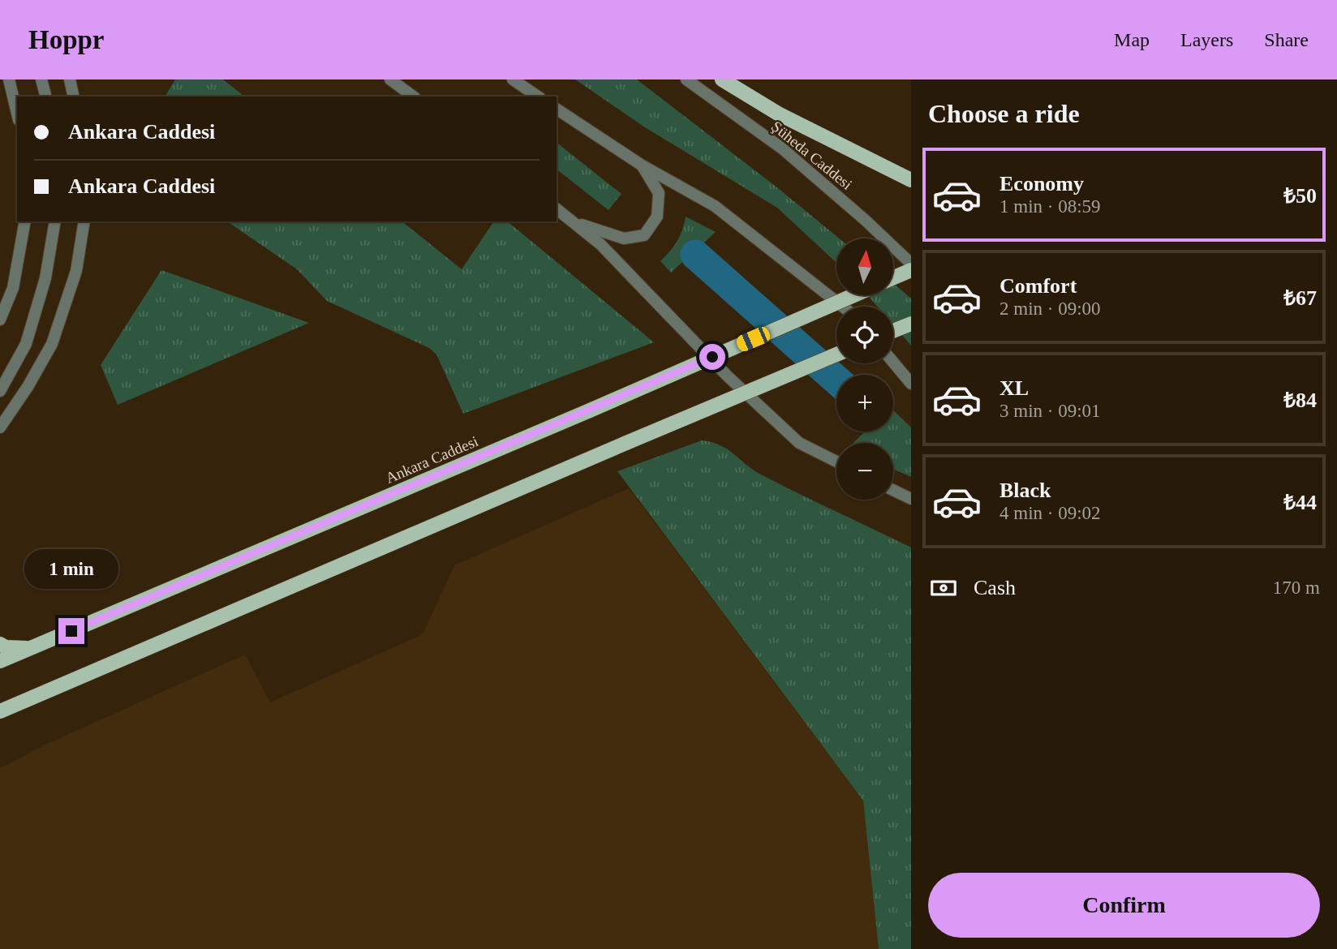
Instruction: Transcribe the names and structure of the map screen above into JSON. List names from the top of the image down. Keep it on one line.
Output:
{"streets":{"main road":["Ankara Caddesi"],"street":["Şüheda Caddesi"]},"north":"top","page":{"header":"Hoppr","nav":["Map","Layers","Share"],"heading":"Choose a ride","banner":["Ankara Caddesi","Ankara Caddesi"],"list":[{"name":"Economy","note":"1 min · 08:59","value":"₺50"},{"name":"Comfort","note":"2 min · 09:00","value":"₺67"},{"name":"XL","note":"3 min · 09:01","value":"₺84"},{"name":"Black","note":"4 min · 09:02","value":"₺44"}],"map_buttons":["+","−"],"bubble":"1 min","pay":["Cash","170 m"],"buttons":"Confirm"}}
